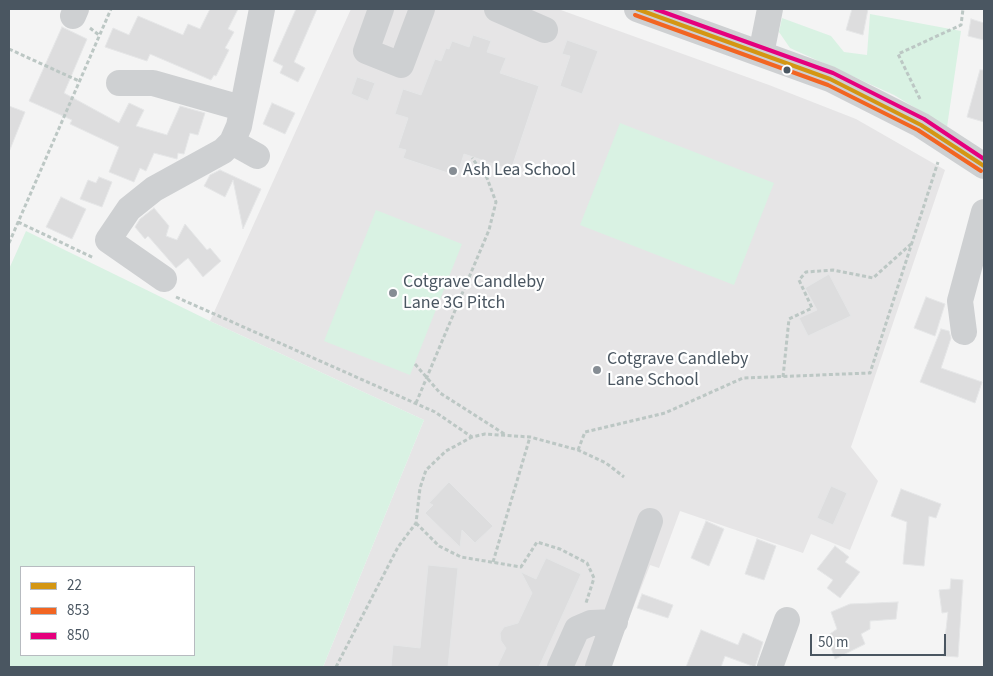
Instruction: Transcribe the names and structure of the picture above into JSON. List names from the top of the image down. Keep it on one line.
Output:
{"places":["Ash Lea School","Cotgrave Candleby Lane 3G Pitch","Cotgrave Candleby Lane School"],"lines":["transit line 22","transit line 850","transit line 853"],"legend":["22","853","850"],"scale_bar":"50 m"}
